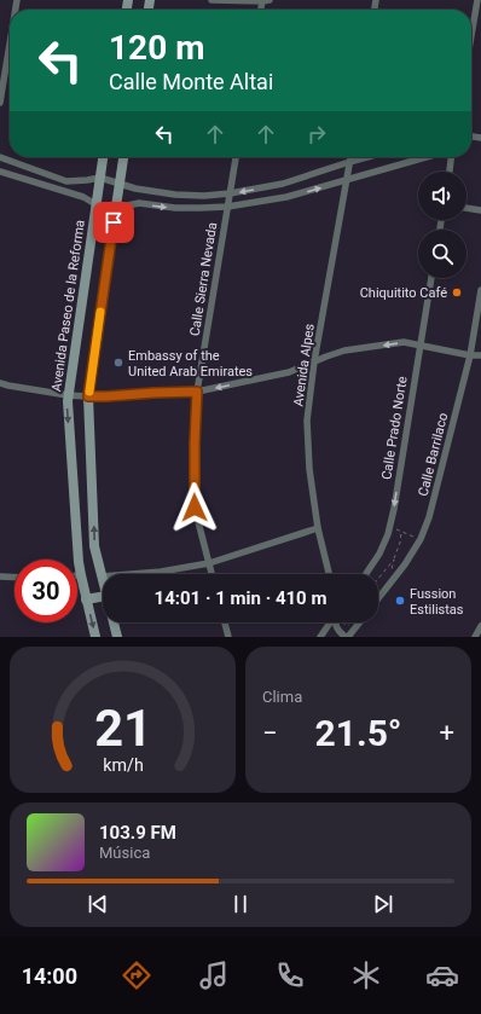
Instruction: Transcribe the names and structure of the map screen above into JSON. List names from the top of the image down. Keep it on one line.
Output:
{"streets":{"main road":["Avenida Paseo de la Reforma"],"street":["Calle Sierra Nevada","Avenida Alpes","Calle Prado Norte","Calle Barrilaco"]},"one_way":["Calle Prado Norte"],"places":["Chiquitito Café","Embassy of the United Arab Emirates","Fussion Estilistas"],"page":{"turn":["120 m","Calle Monte Altai"],"limit":"30","trip":"14:01 · 1 min · 410 m","tile":"Clima","heat":["−","21.5°","+"],"song":["103.9 FM","Música"],"tabs":"14:00","gauge":["21","km/h"]}}
